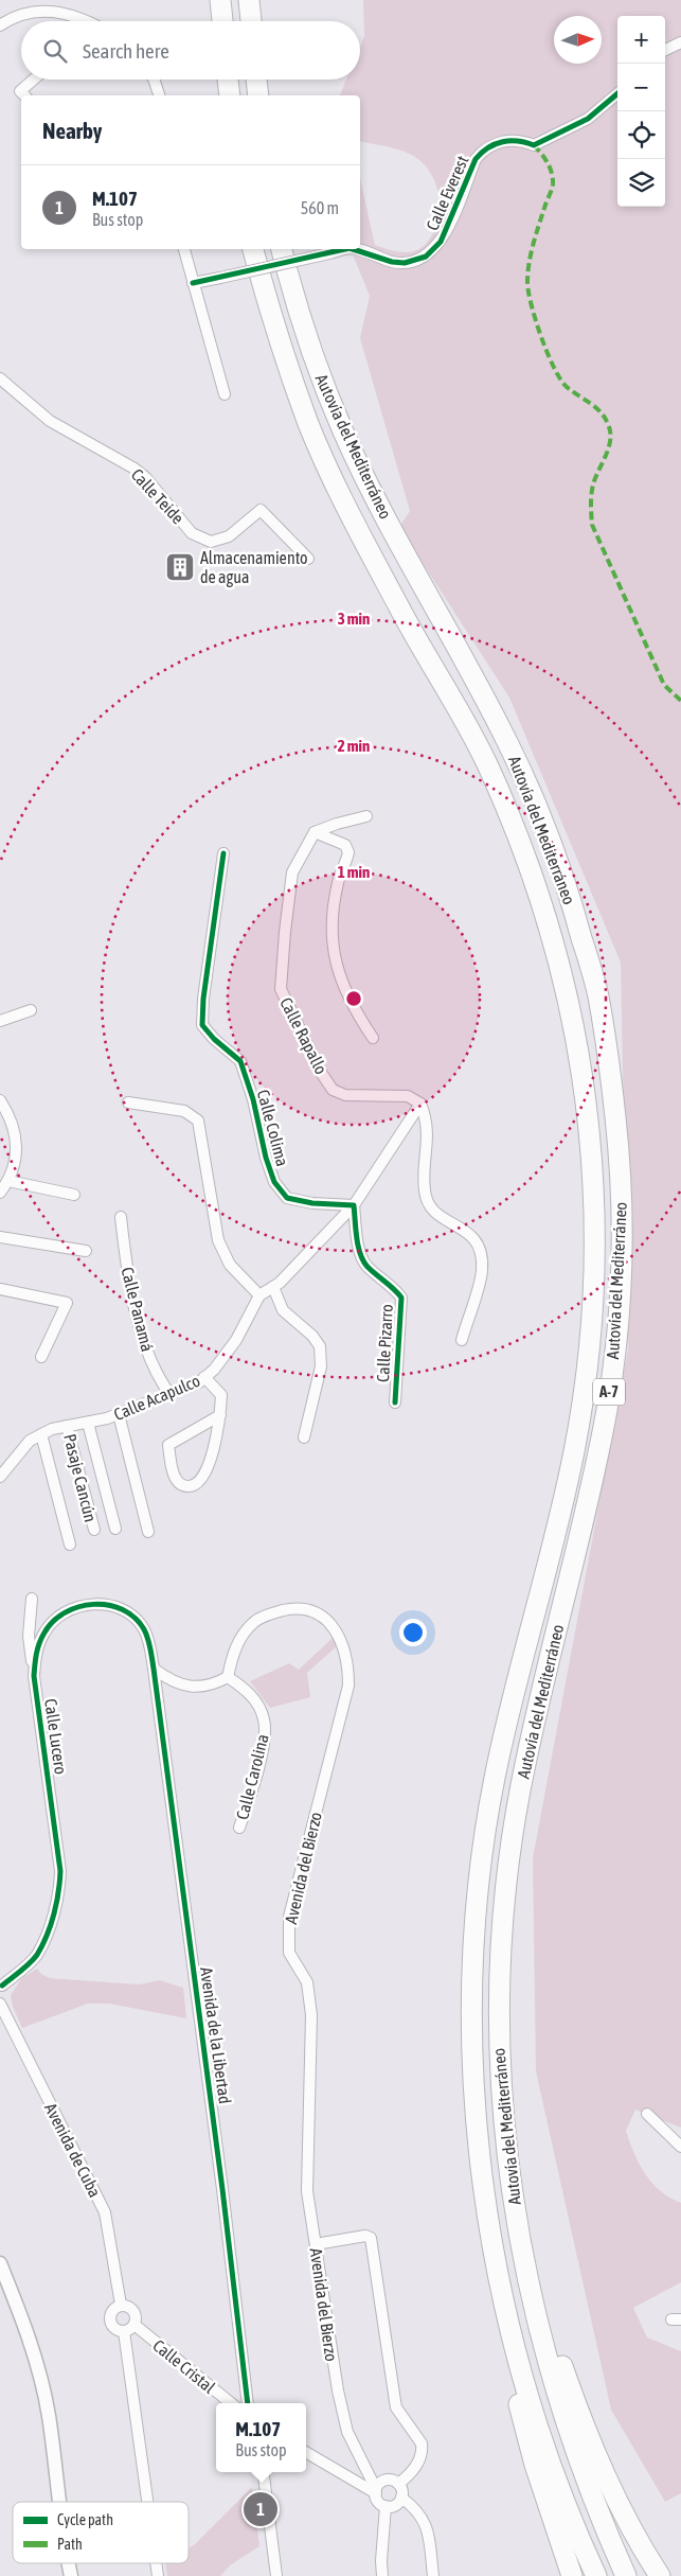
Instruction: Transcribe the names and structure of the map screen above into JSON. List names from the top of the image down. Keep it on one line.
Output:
{"streets":{"highway":["Autovía del Mediterráneo","A-7"],"street":["Calle Everest","Calle Teide","Calle Rapallo","Calle Colima","Calle Panamá","Calle Pizarro","Calle Acapulco","Pasaje Cancún","Calle Lucero","Calle Carolina","Avenida del Bierzo","Avenida de la Libertad","Avenida de Cuba","Calle Cristal"]},"crossings":[["Calle Rapallo","Calle Acapulco"],["Calle Colima","Calle Pizarro"],["Calle Colima","Calle Acapulco"],["Calle Panamá","Calle Acapulco"],["Calle Pizarro","Calle Acapulco"],["Calle Acapulco","Pasaje Cancún"],["Calle Lucero","Avenida de la Libertad"],["Calle Carolina","Avenida del Bierzo"],["Avenida de Cuba","Calle Cristal"]],"places":{"building":["Almacenamiento de agua"]},"legend":["Cycle path","Path"],"north":"right","page":{"map_buttons":["+","−"],"search":"Search here","heading":"Nearby","list":[{"mark":"1","name":"M.107","note":"Bus stop","value":"560 m"}],"popup":["M.107","Bus stop"],"pins":"1"},"rings":["3 min","2 min","1 min"]}
